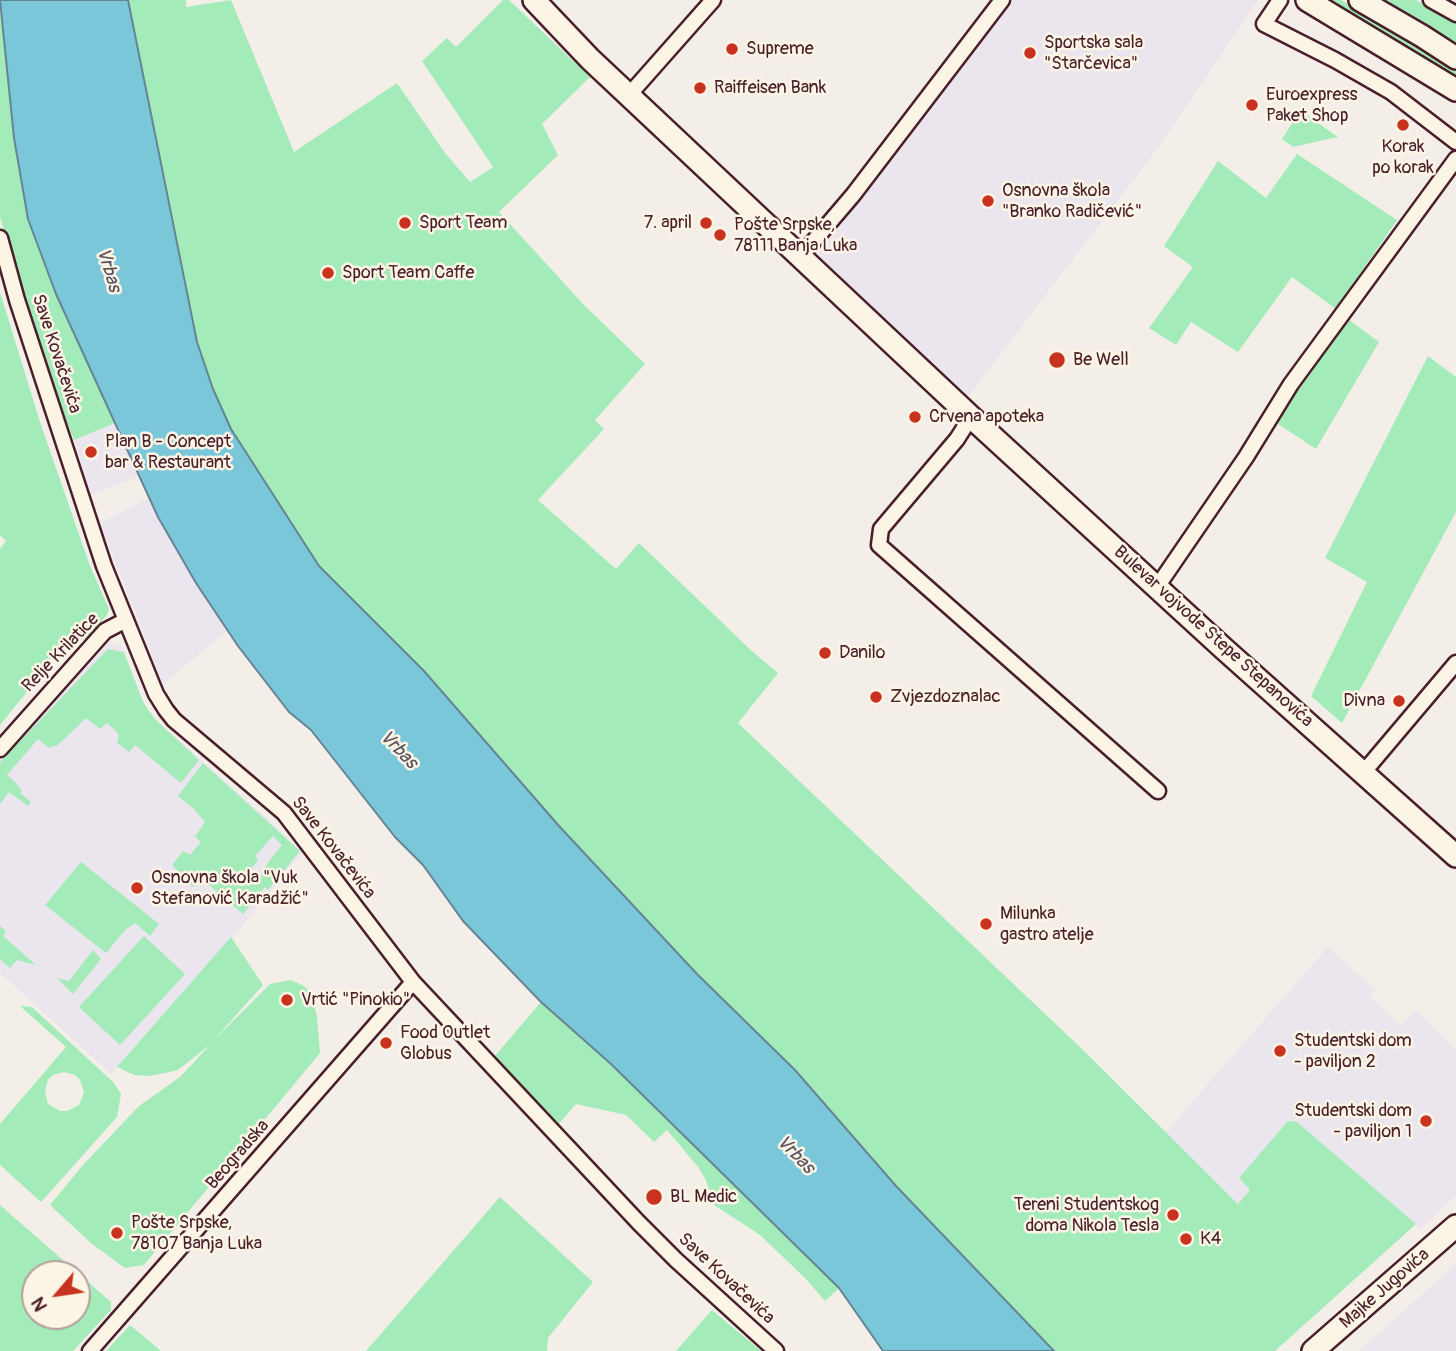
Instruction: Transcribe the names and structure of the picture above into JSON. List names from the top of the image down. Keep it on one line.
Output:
{"streets":{"street":["Save Kovačevića","Bulevar vojvode Stepe Stepanovića","Relje Krilatice","Beogradska","Majke Jugovića"]},"crossings":[["Save Kovačevića","Relje Krilatice"],["Save Kovačevića","Beogradska"]],"water":["Vrbas"],"places":["Supreme","Sportska sala \"Starčevica\"","Raiffeisen Bank","Euroexpress Paket Shop","Korak po korak","Osnovna škola \"Branko Radičević\"","Sport Team","7. april","Pošte Srpske, 78111 Banja Luka","Sport Team Caffe","Be Well","Crvena apoteka","Plan B - Concept bar & Restaurant","Danilo","Zvjezdoznalac","Divna","Osnovna škola \"Vuk Stefanović Karadžić\"","Milunka gastro atelje","Vrtić \"Pinokio\"","Food Outlet Globus","Studentski dom - paviljon 2","Studentski dom - paviljon 1","BL Medic","Tereni Studentskog doma Nikola Tesla","Pošte Srpske, 78107 Banja Luka","K4"],"north":"bottom left"}
